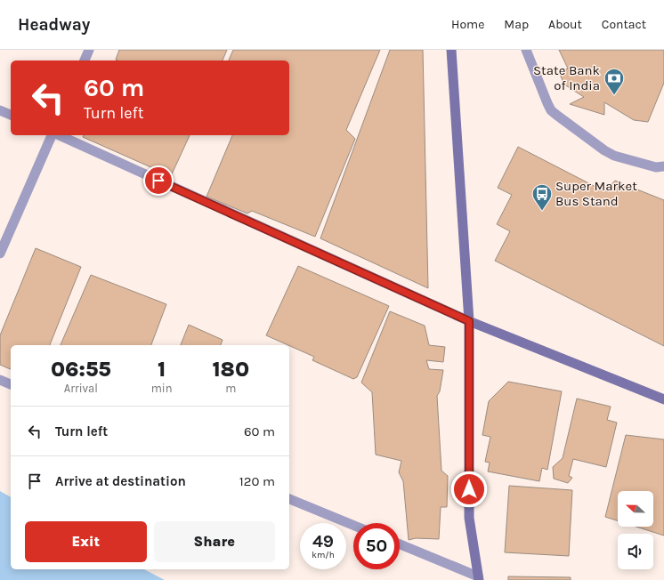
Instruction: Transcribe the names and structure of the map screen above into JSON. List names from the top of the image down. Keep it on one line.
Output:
{"places":{"bank":["State Bank of India"],"bus stop":["Super Market Bus Stand"]},"north":"left","page":{"header":"Headway","nav":["Home","Map","About","Contact"],"turn":["60 m","Turn left"],"eta":["06:55","Arrival","1","min","180","m"],"list":[{"name":"Turn left","value":"60 m"},{"name":"Arrive at destination","value":"120 m"}],"buttons":["Exit","Share"],"speed":"49 km/h","limit":"50"}}
